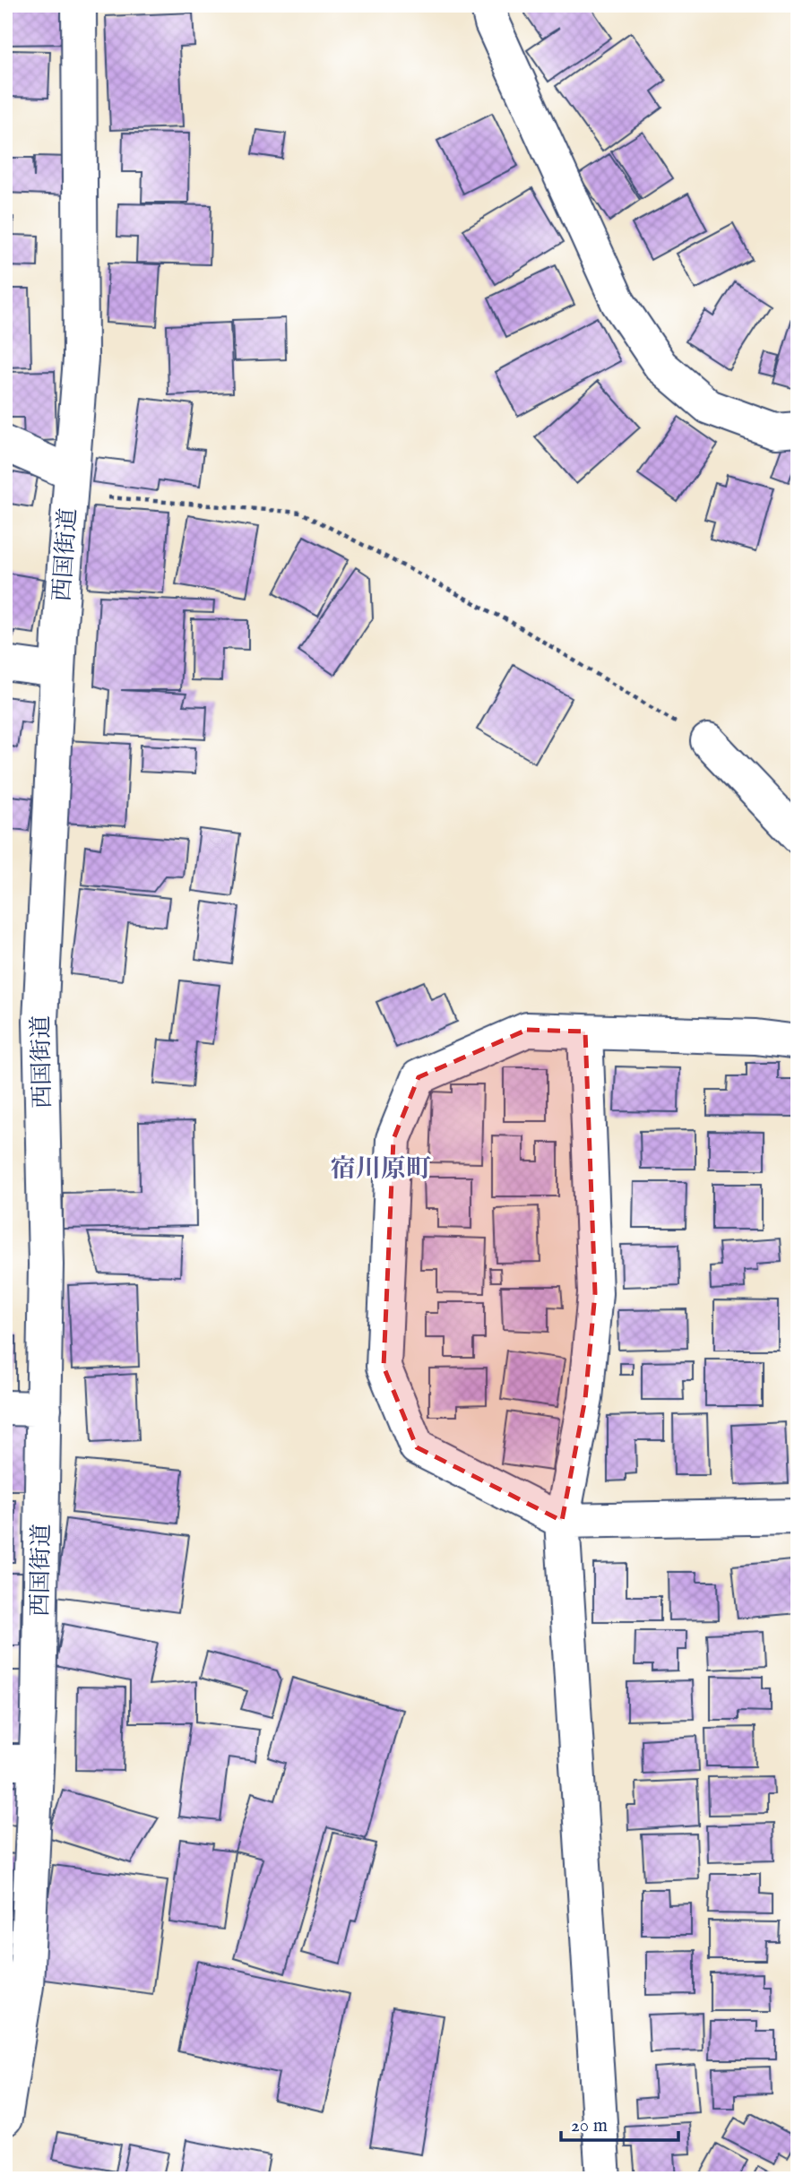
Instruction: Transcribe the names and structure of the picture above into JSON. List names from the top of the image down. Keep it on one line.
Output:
{"streets":{"street":["西国街道"]},"districts":["宿川原町"],"scale_bar":"20 m"}
